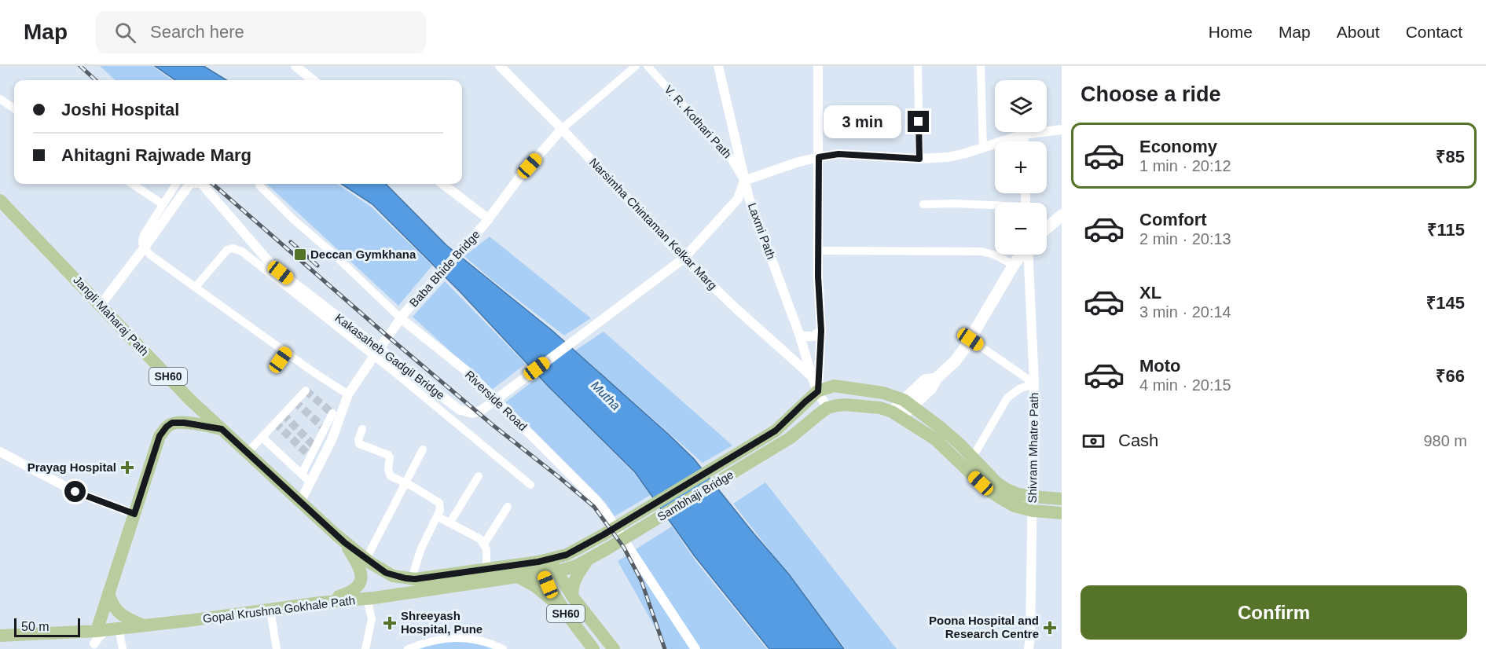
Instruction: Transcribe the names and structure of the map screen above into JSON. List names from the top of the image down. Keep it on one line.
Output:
{"streets":{"main road":["Jangli Maharaj Path","SH60","Sambhaji Bridge","Gopal Krushna Gokhale Path"],"street":["V. R. Kothari Path","Narsimha Chintaman Kelkar Marg","Laxmi Path","Baba Bhide Bridge","Kakasaheb Gadgil Bridge","Riverside Road","Shivram Mhatre Path"]},"crossings":[["V. R. Kothari Path","Laxmi Path"],["Narsimha Chintaman Kelkar Marg","Laxmi Path"],["Narsimha Chintaman Kelkar Marg","Baba Bhide Bridge"],["Narsimha Chintaman Kelkar Marg","Kakasaheb Gadgil Bridge"],["Laxmi Path","Sambhaji Bridge"],["Baba Bhide Bridge","Jangli Maharaj Path"],["Baba Bhide Bridge","Riverside Road"],["Jangli Maharaj Path","SH60"],["SH60","Sambhaji Bridge"],["SH60","Gopal Krushna Gokhale Path"],["Sambhaji Bridge","Gopal Krushna Gokhale Path"]],"water":["Mutha"],"places":{"transit":["Deccan Gymkhana"],"health":["Prayag Hospital","Shreeyash Hospital, Pune","Poona Hospital and Research Centre"]},"scale_bar":"50 m","page":{"header":"Map","search":"Search here","nav":["Home","Map","About","Contact"],"heading":"Choose a ride","map_buttons":["+","−"],"banner":["Joshi Hospital","Ahitagni Rajwade Marg"],"bubble":"3 min","list":[{"name":"Economy","note":"1 min · 20:12","value":"₹85"},{"name":"Comfort","note":"2 min · 20:13","value":"₹115"},{"name":"XL","note":"3 min · 20:14","value":"₹145"},{"name":"Moto","note":"4 min · 20:15","value":"₹66"}],"pay":["Cash","980 m"],"buttons":"Confirm","scale":"50 m"}}
